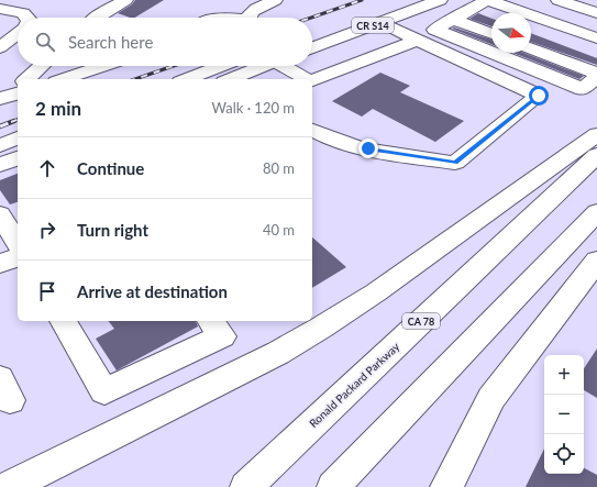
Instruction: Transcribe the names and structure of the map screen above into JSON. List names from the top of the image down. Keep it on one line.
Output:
{"streets":{"main road":["CR S14","CA 78","Ronald Packard Parkway"]},"north":"right","page":{"search":"Search here","heading":["2 min","Walk · 120 m"],"list":[["Continue","80 m"],["Turn right","40 m"],"Arrive at destination"],"map_buttons":["+","−"]}}
